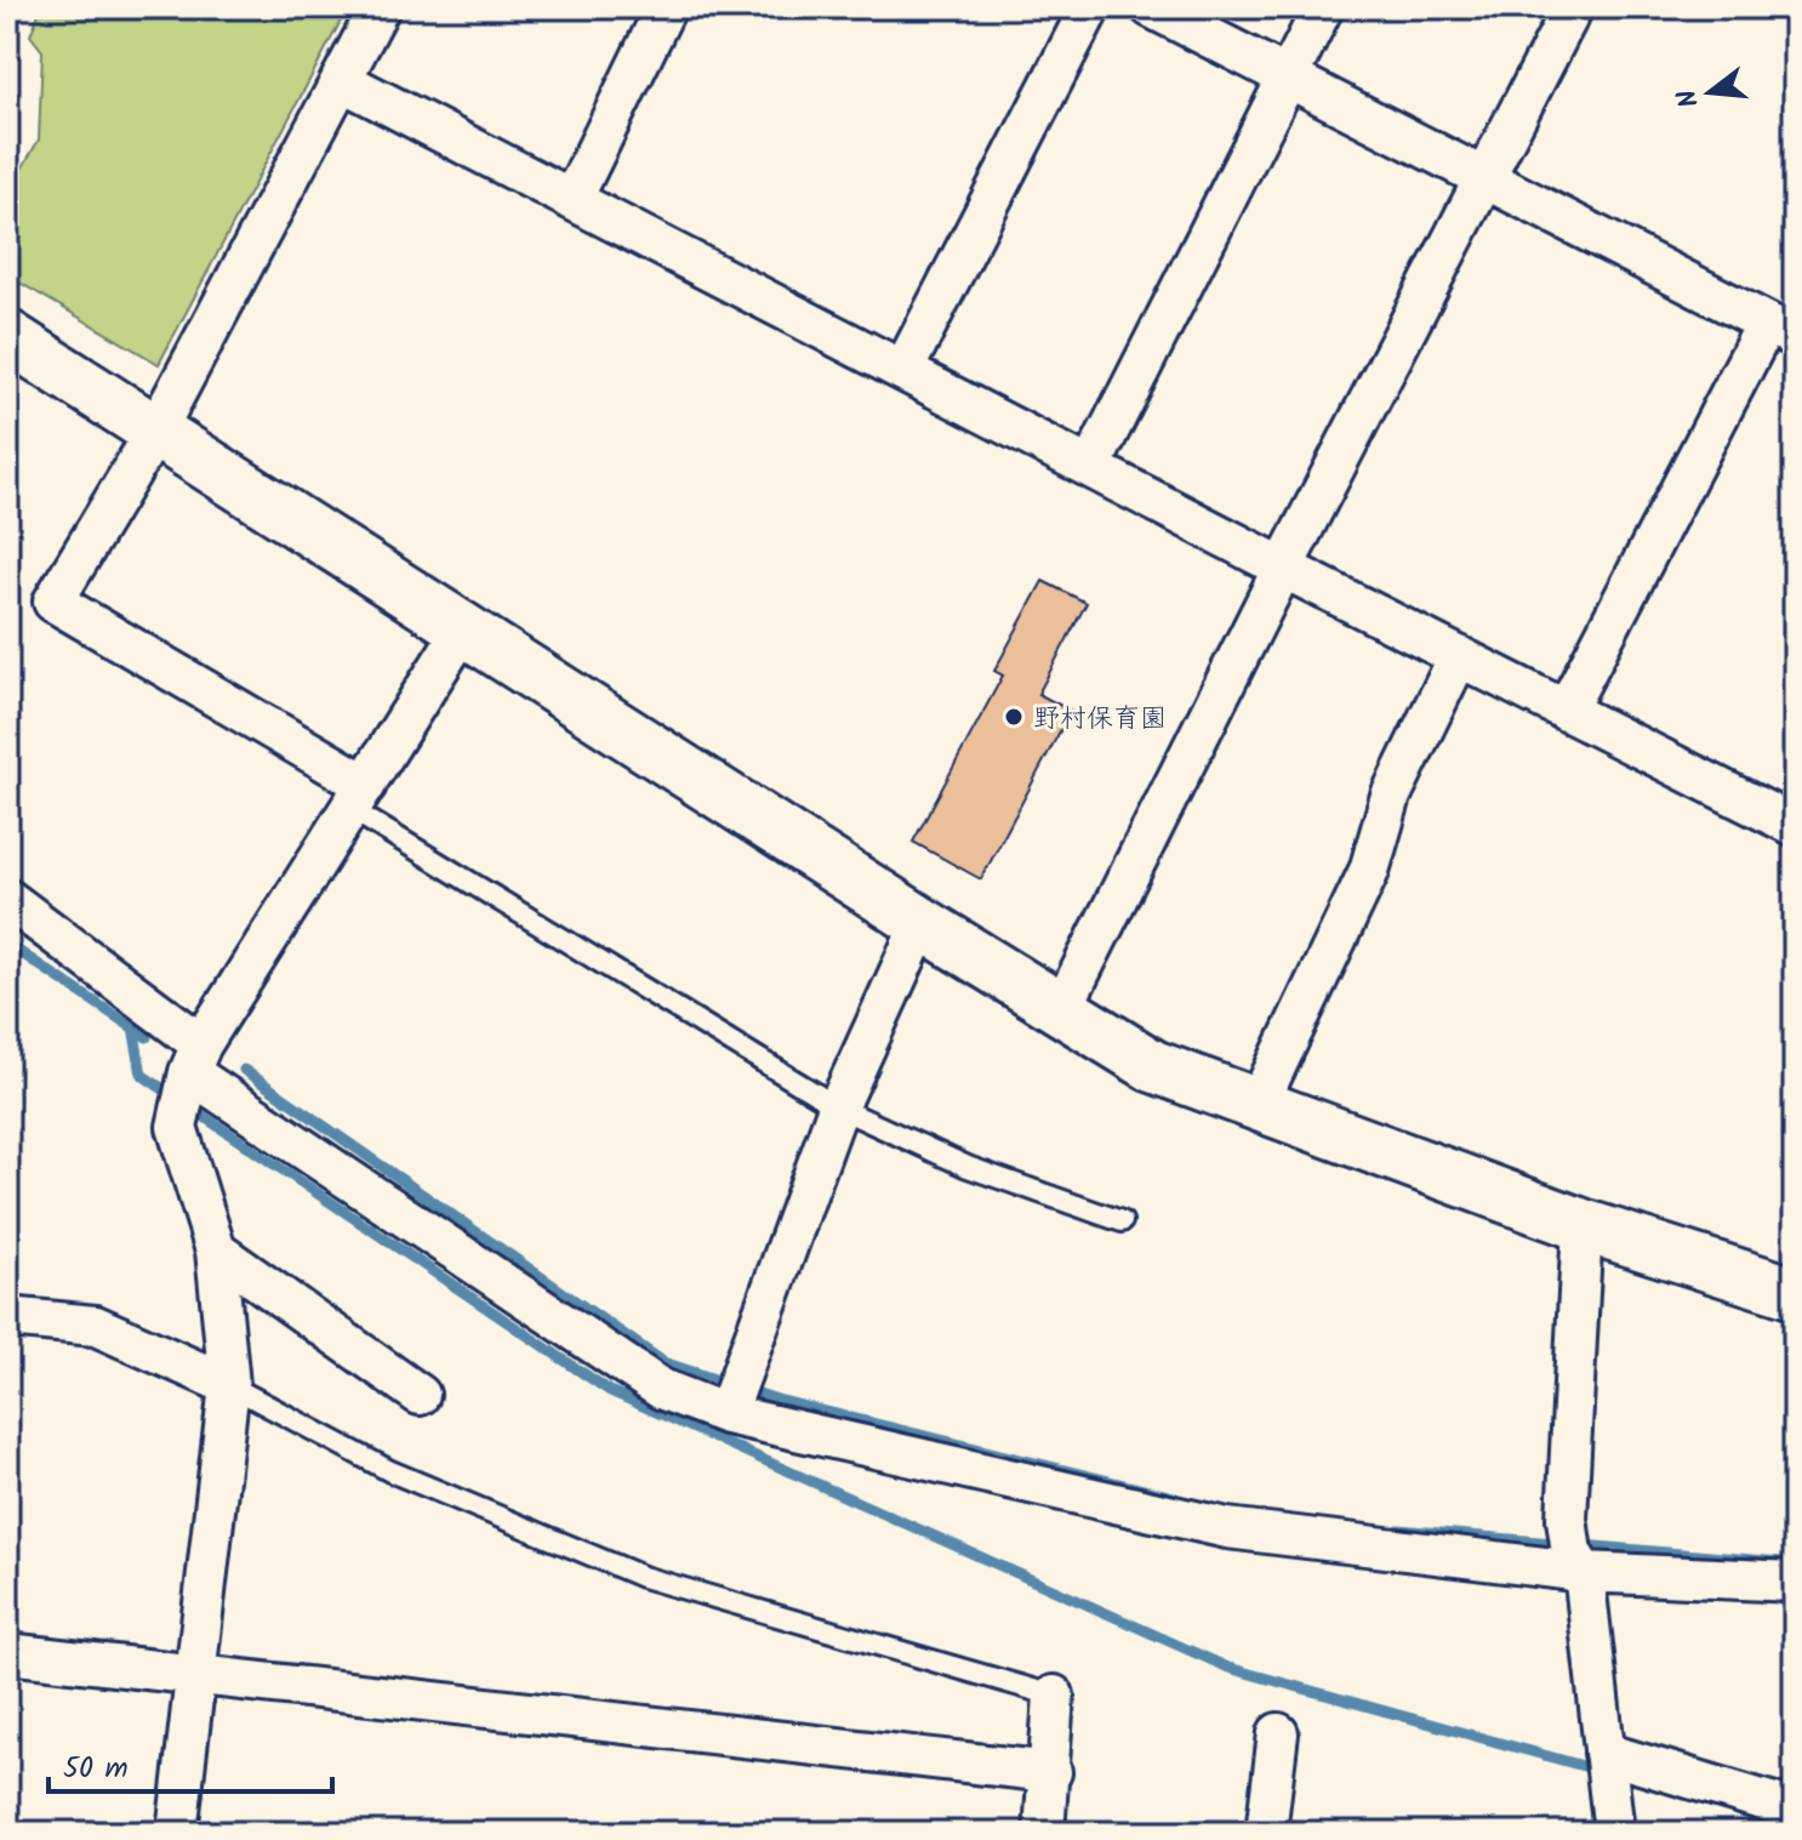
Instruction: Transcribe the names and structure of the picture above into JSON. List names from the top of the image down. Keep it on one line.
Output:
{"places":["野村保育園"],"scale_bar":"50 m","north":"left"}
